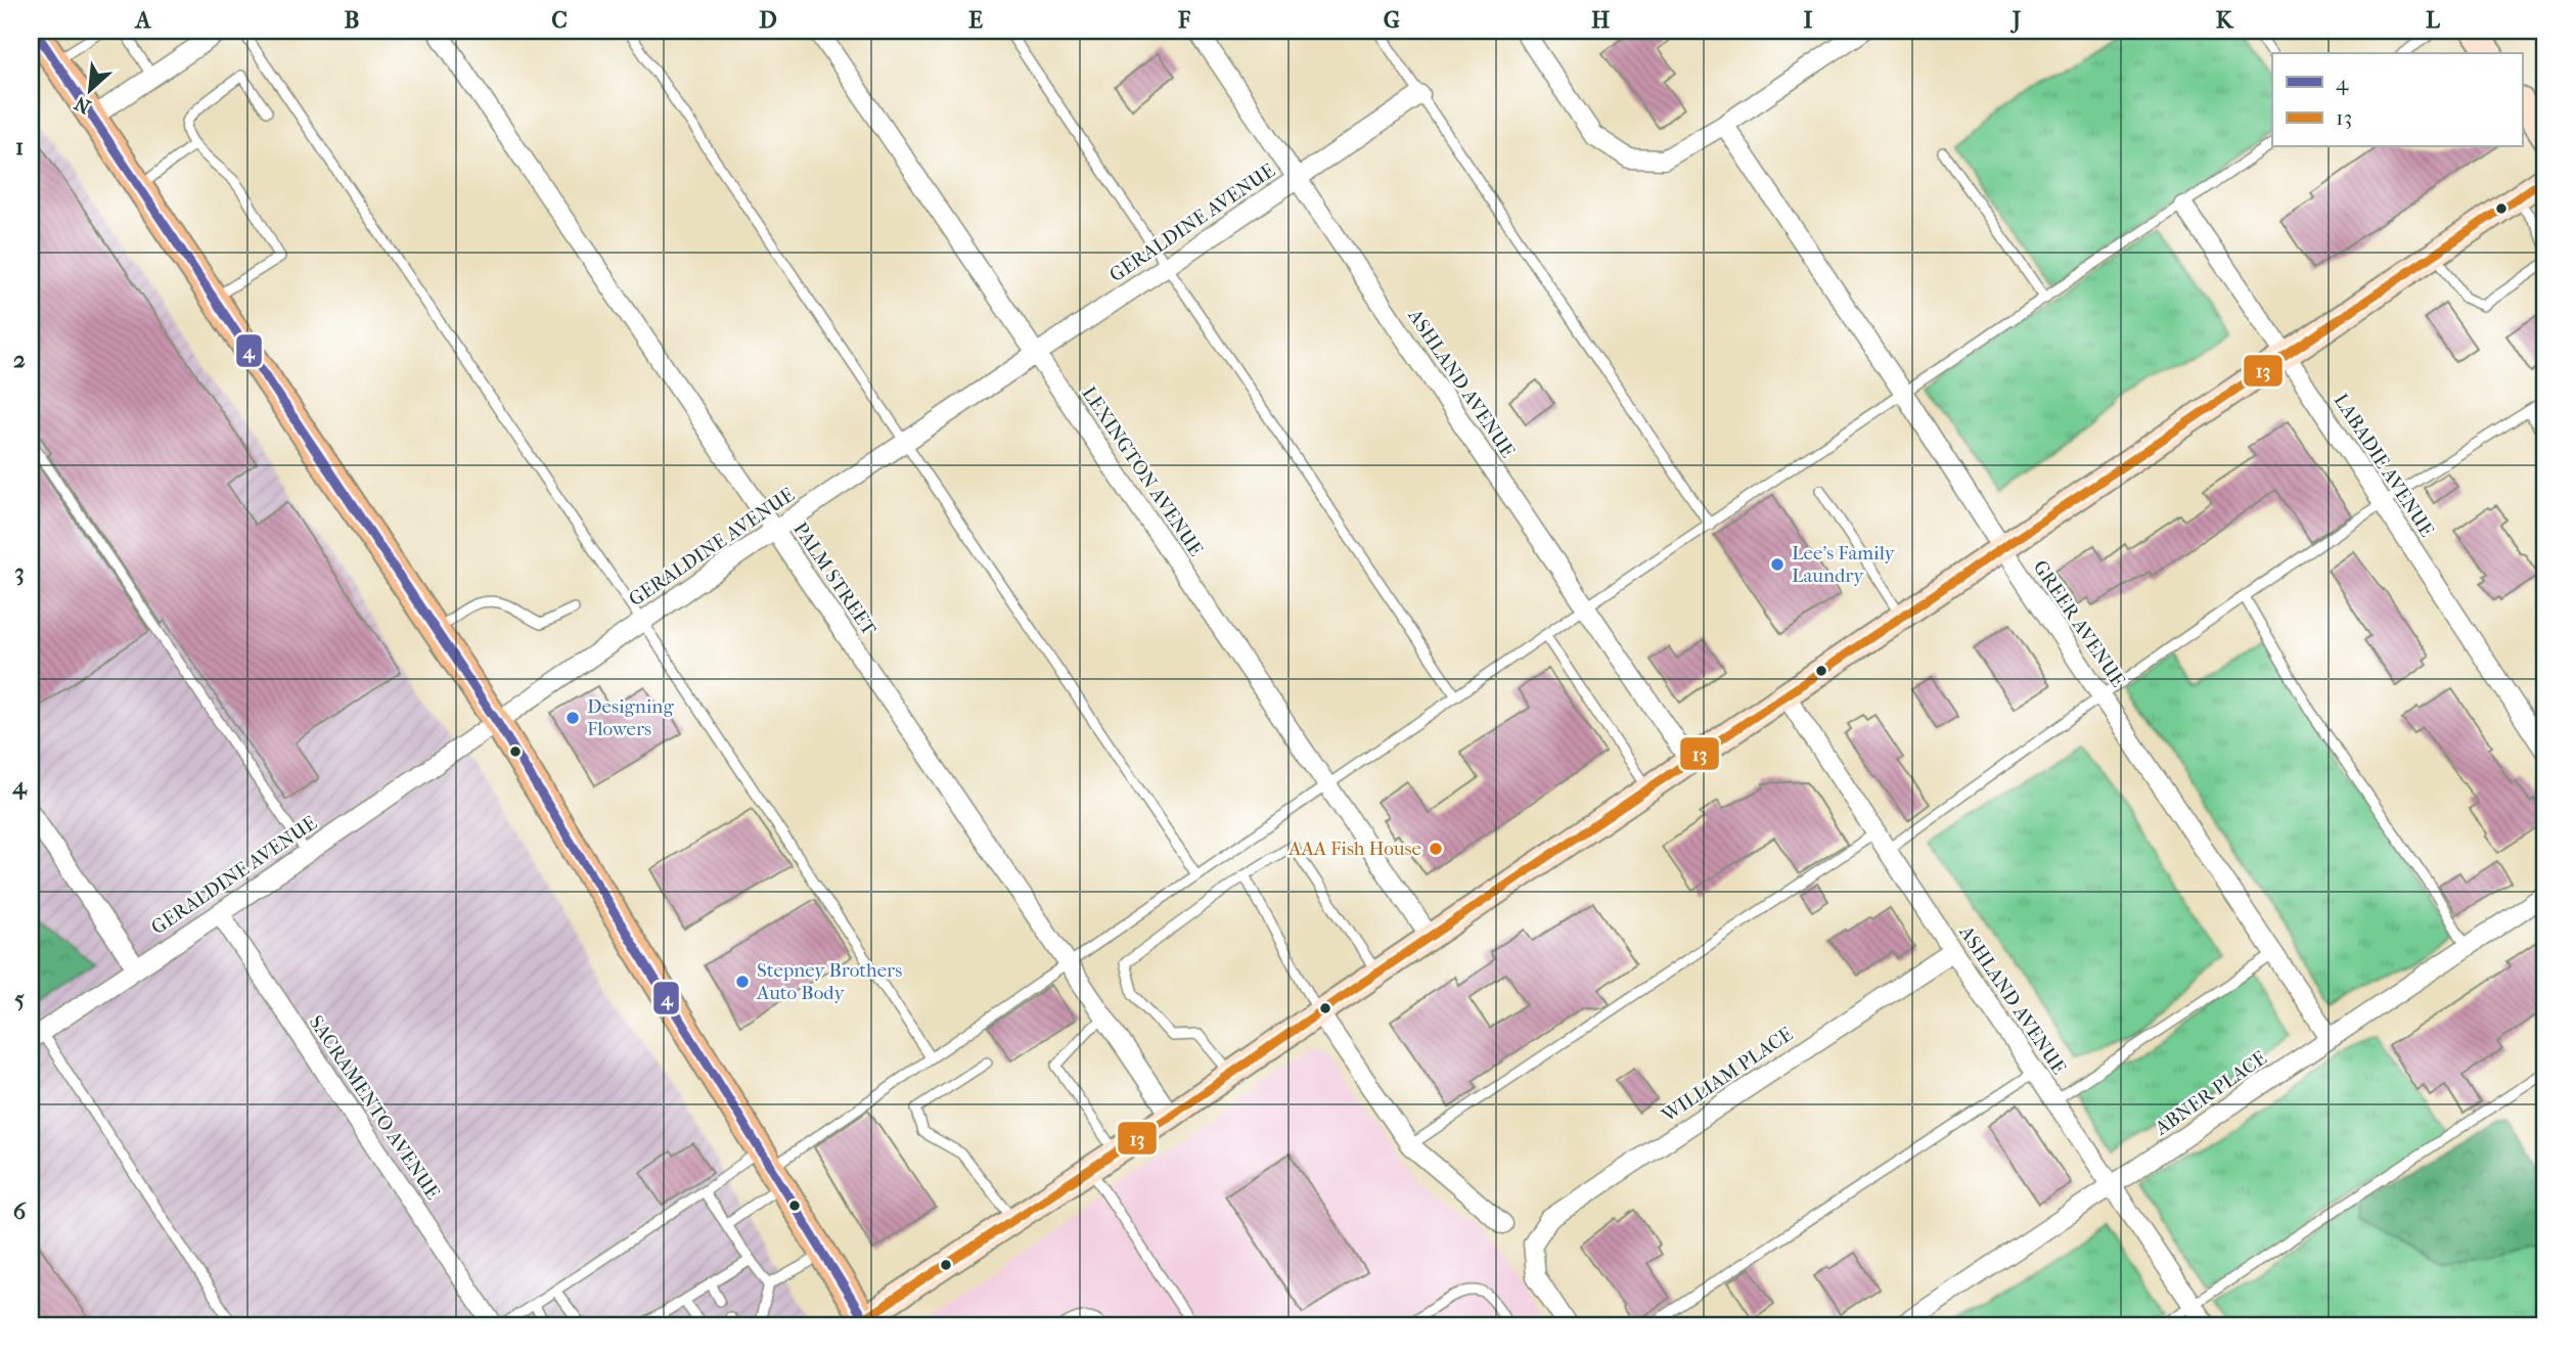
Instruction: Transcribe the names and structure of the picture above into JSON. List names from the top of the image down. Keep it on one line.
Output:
{"streets":{"street":["GERALDINE AVENUE","ASHLAND AVENUE","LABADIE AVENUE","LEXINGTON AVENUE","PALM STREET","GREER AVENUE","WILLIAM PLACE","ABNER PLACE","SACRAMENTO AVENUE"]},"crossings":[["GERALDINE AVENUE","ASHLAND AVENUE"],["GERALDINE AVENUE","LEXINGTON AVENUE"],["GERALDINE AVENUE","PALM STREET"],["GERALDINE AVENUE","SACRAMENTO AVENUE"],["ASHLAND AVENUE","WILLIAM PLACE"],["ASHLAND AVENUE","ABNER PLACE"],["GREER AVENUE","ABNER PLACE"]],"places":["Lee's Family Laundry","Designing Flowers","AAA Fish House","Stepney Brothers Auto Body"],"lines":["transit line 4","transit line 13"],"legend":["4","13"],"north":"bottom left","grid":{"columns":["A","B","C","D","E","F","G","H","I","J","K","L"],"rows":["1","2","3","4","5","6"]}}
